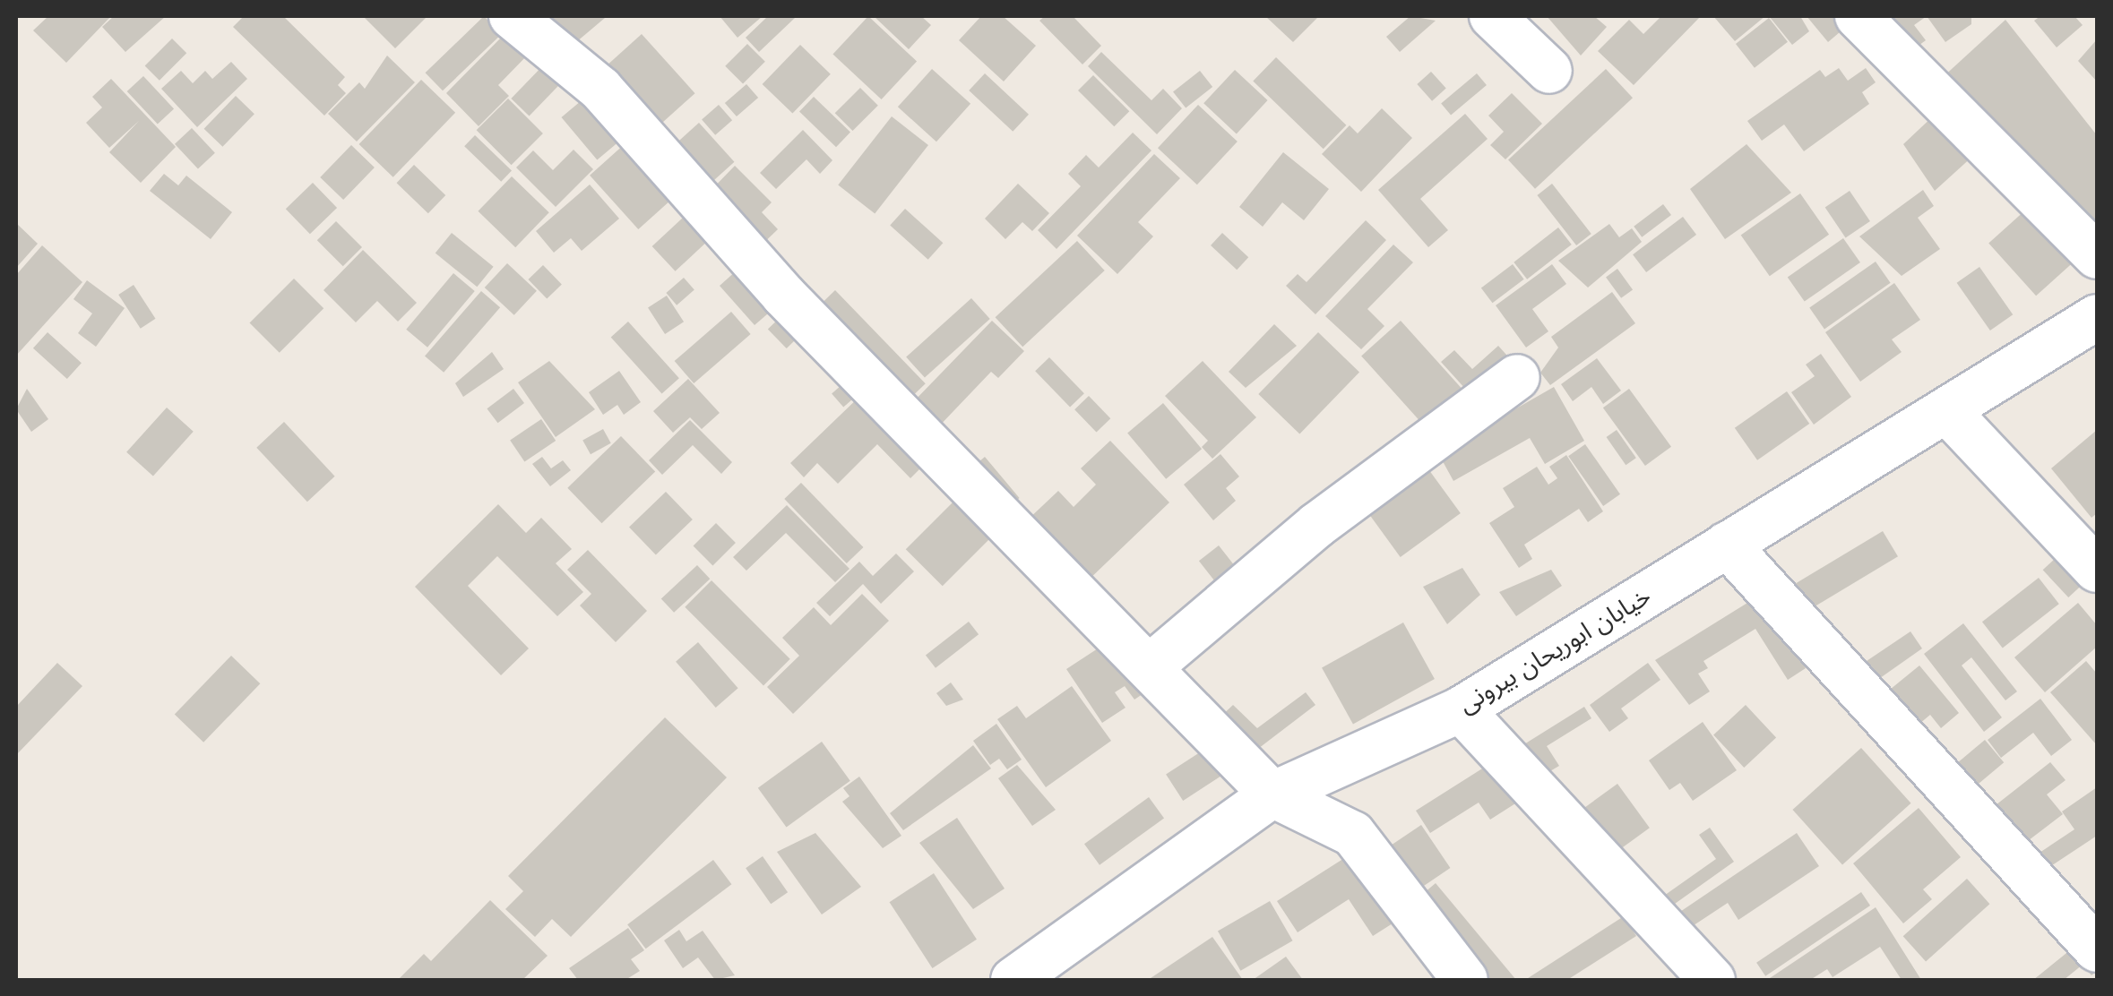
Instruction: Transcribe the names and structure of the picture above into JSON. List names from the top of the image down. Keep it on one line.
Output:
{"streets":{"street":["خیابان ابوریحان بیرونی"]}}
